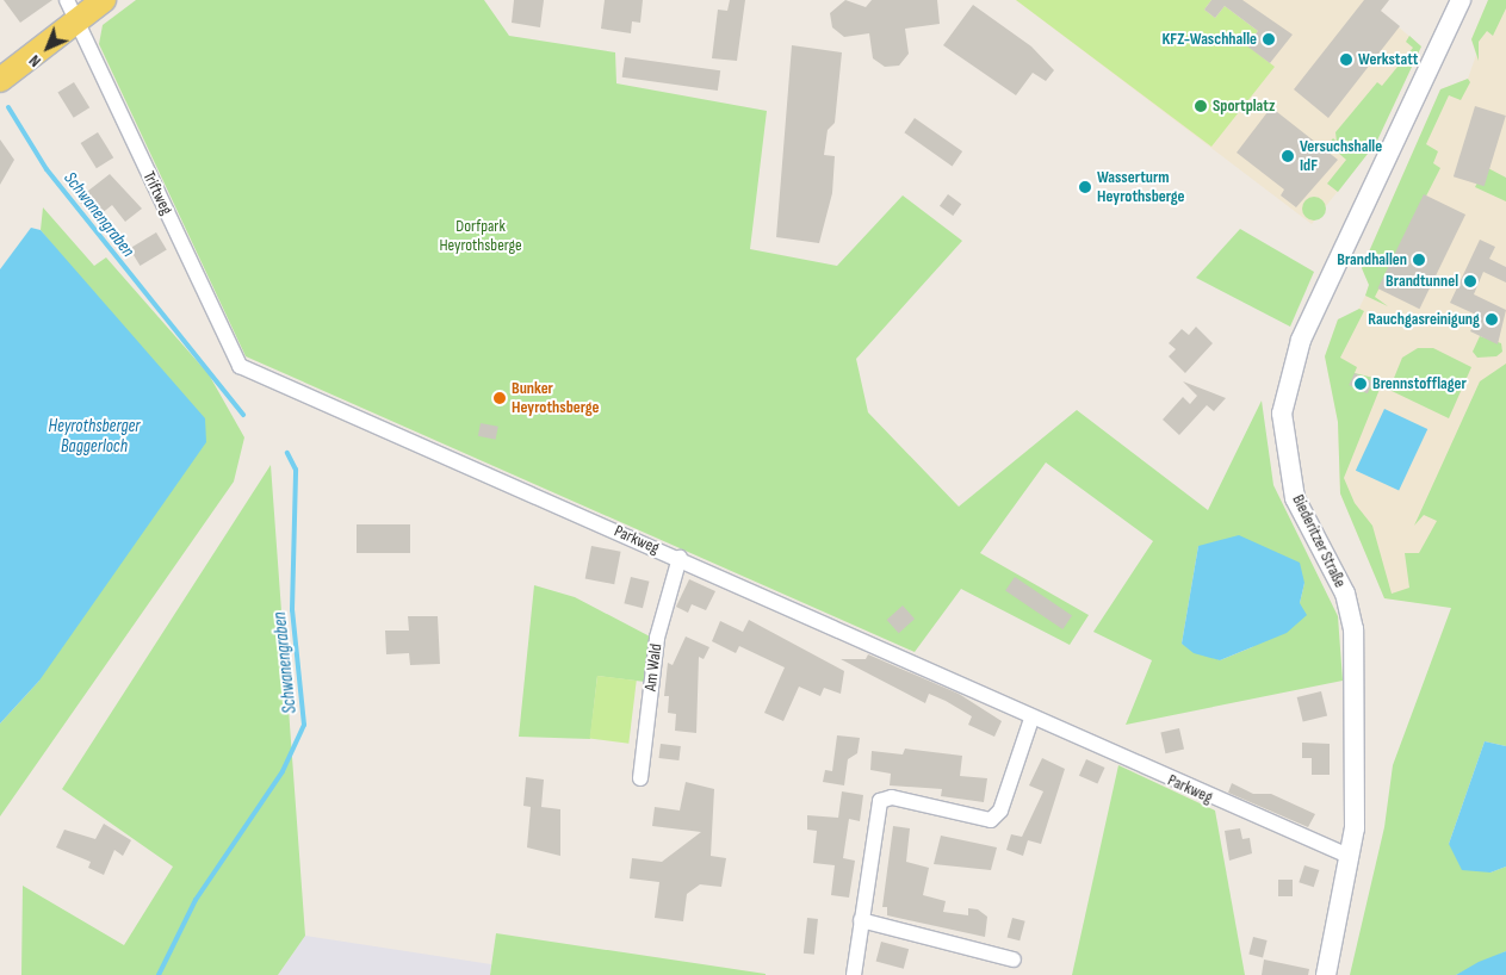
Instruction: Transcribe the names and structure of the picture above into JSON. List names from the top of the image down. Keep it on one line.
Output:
{"streets":{"street":["Triftweg","Parkweg","Biederitzer Straße","Am Wald"]},"crossings":[["Triftweg","Parkweg"],["Parkweg","Biederitzer Straße"],["Parkweg","Am Wald"]],"water":["Schwanengraben","Heyrothsberger Baggerloch"],"parks":["Dorfpark Heyrothsberge"],"places":["KFZ-Waschhalle","Werkstatt","Sportplatz","Versuchshalle IdF","Wasserturm Heyrothsberge","Brandhallen","Brandtunnel","Rauchgasreinigung","Brennstofflager","Bunker Heyrothsberge"],"north":"bottom left"}
